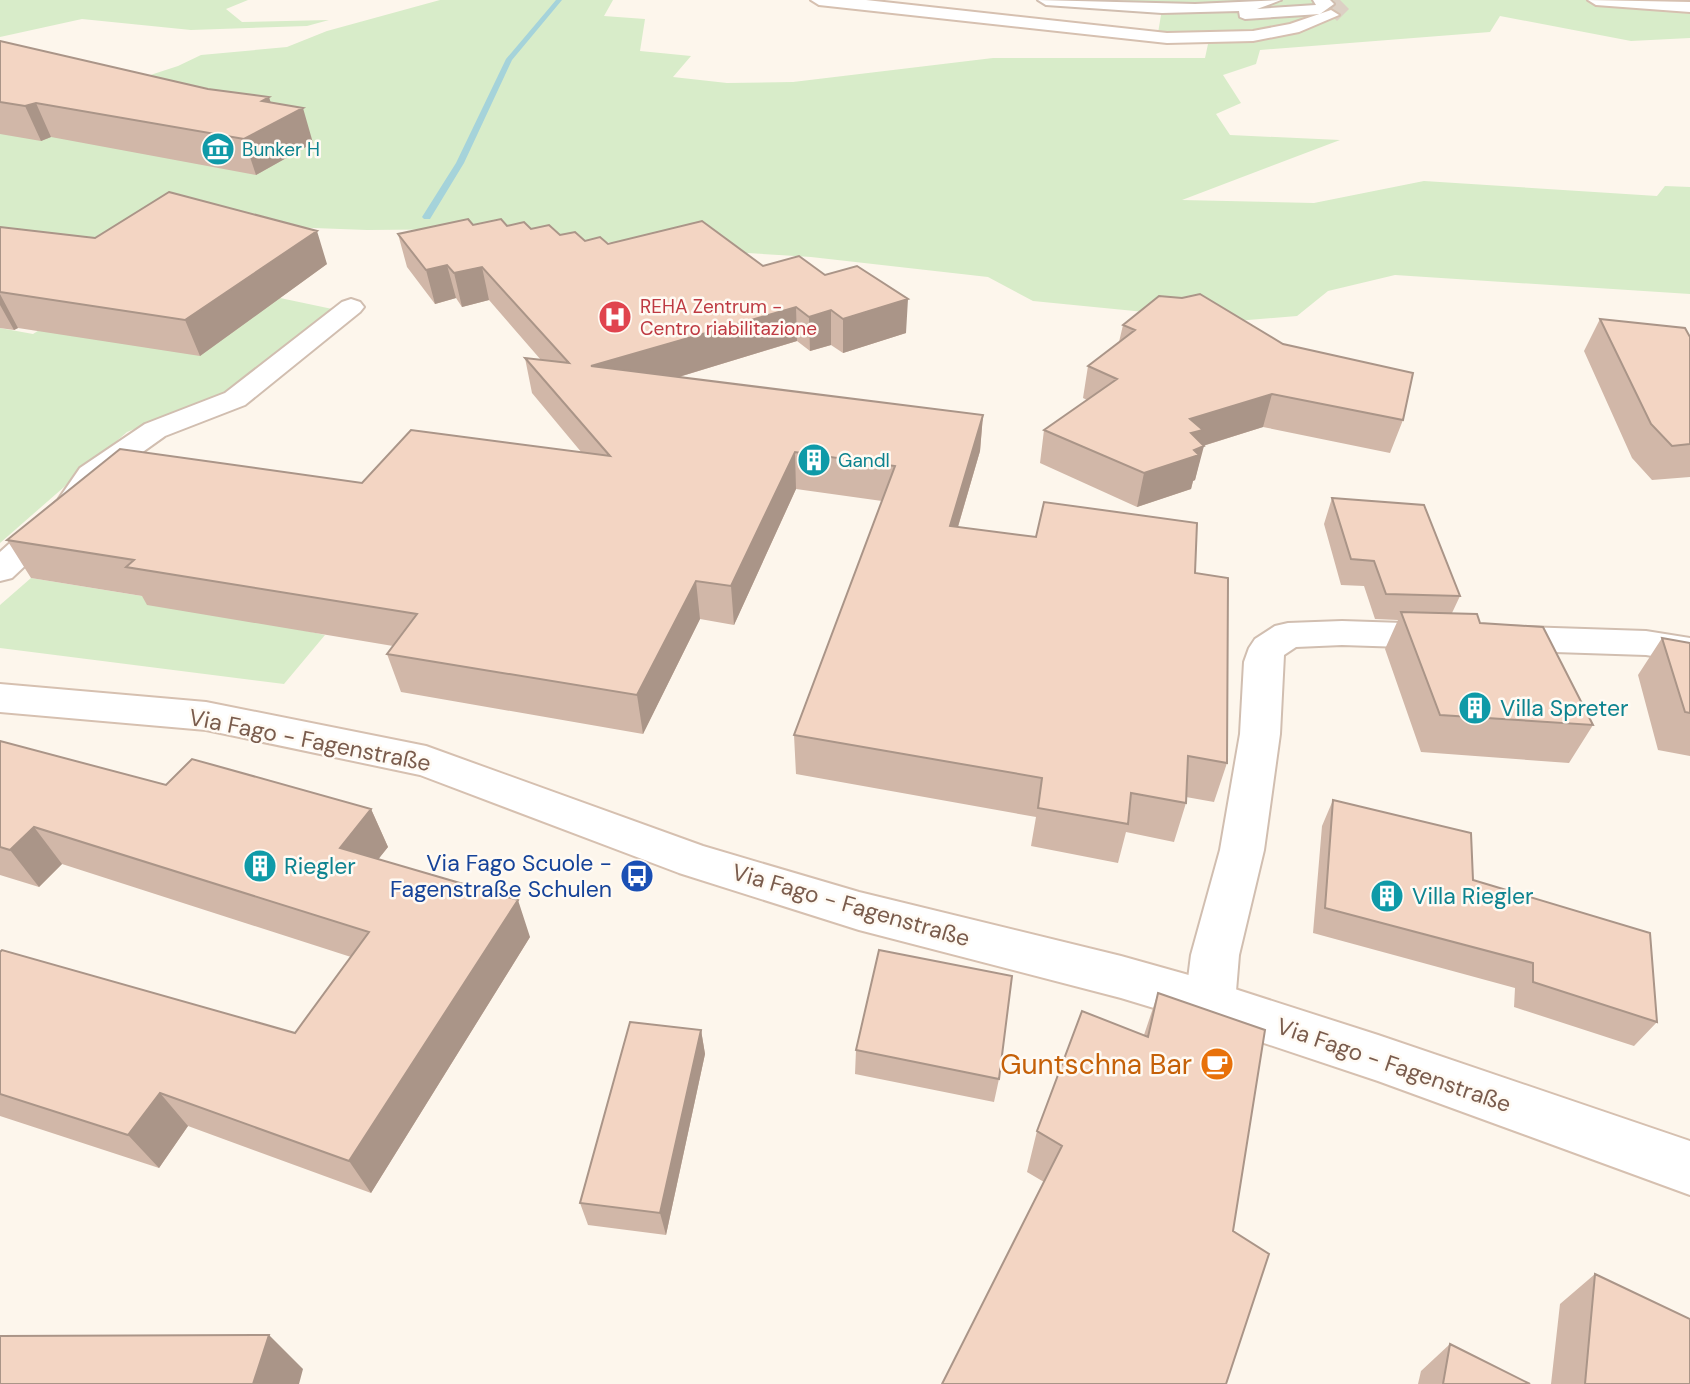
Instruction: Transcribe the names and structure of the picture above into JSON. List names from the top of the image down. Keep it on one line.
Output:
{"streets":{"street":["Via Fago - Fagenstraße"]},"places":{"museum":["Bunker H"],"hospital":["REHA Zentrum - Centro riabilitazione"],"building":["Gandl","Villa Spreter","Riegler","Villa Riegler"],"bus stop":["Via Fago Scuole - Fagenstraße Schulen"],"cafe":["Guntschna Bar"]}}
